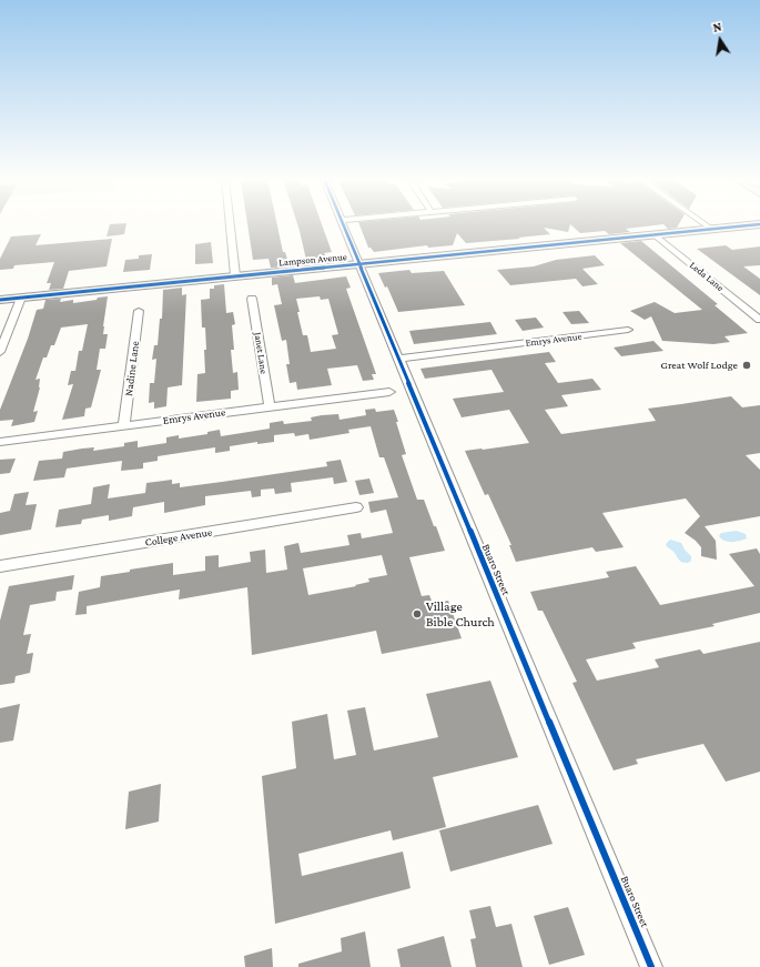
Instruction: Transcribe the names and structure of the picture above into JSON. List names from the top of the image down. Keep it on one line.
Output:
{"streets":{"street":["Lampson Avenue","Leda Lane","Emrys Avenue","Janet Lane","Nadine Lane","College Avenue","Buaro Street"]},"crossings":[["Lampson Avenue","Leda Lane"],["Lampson Avenue","Buaro Street"],["Emrys Avenue","Janet Lane"],["Emrys Avenue","Nadine Lane"],["Emrys Avenue","Buaro Street"]],"places":["Great Wolf Lodge","Village Bible Church"],"north":"top"}
